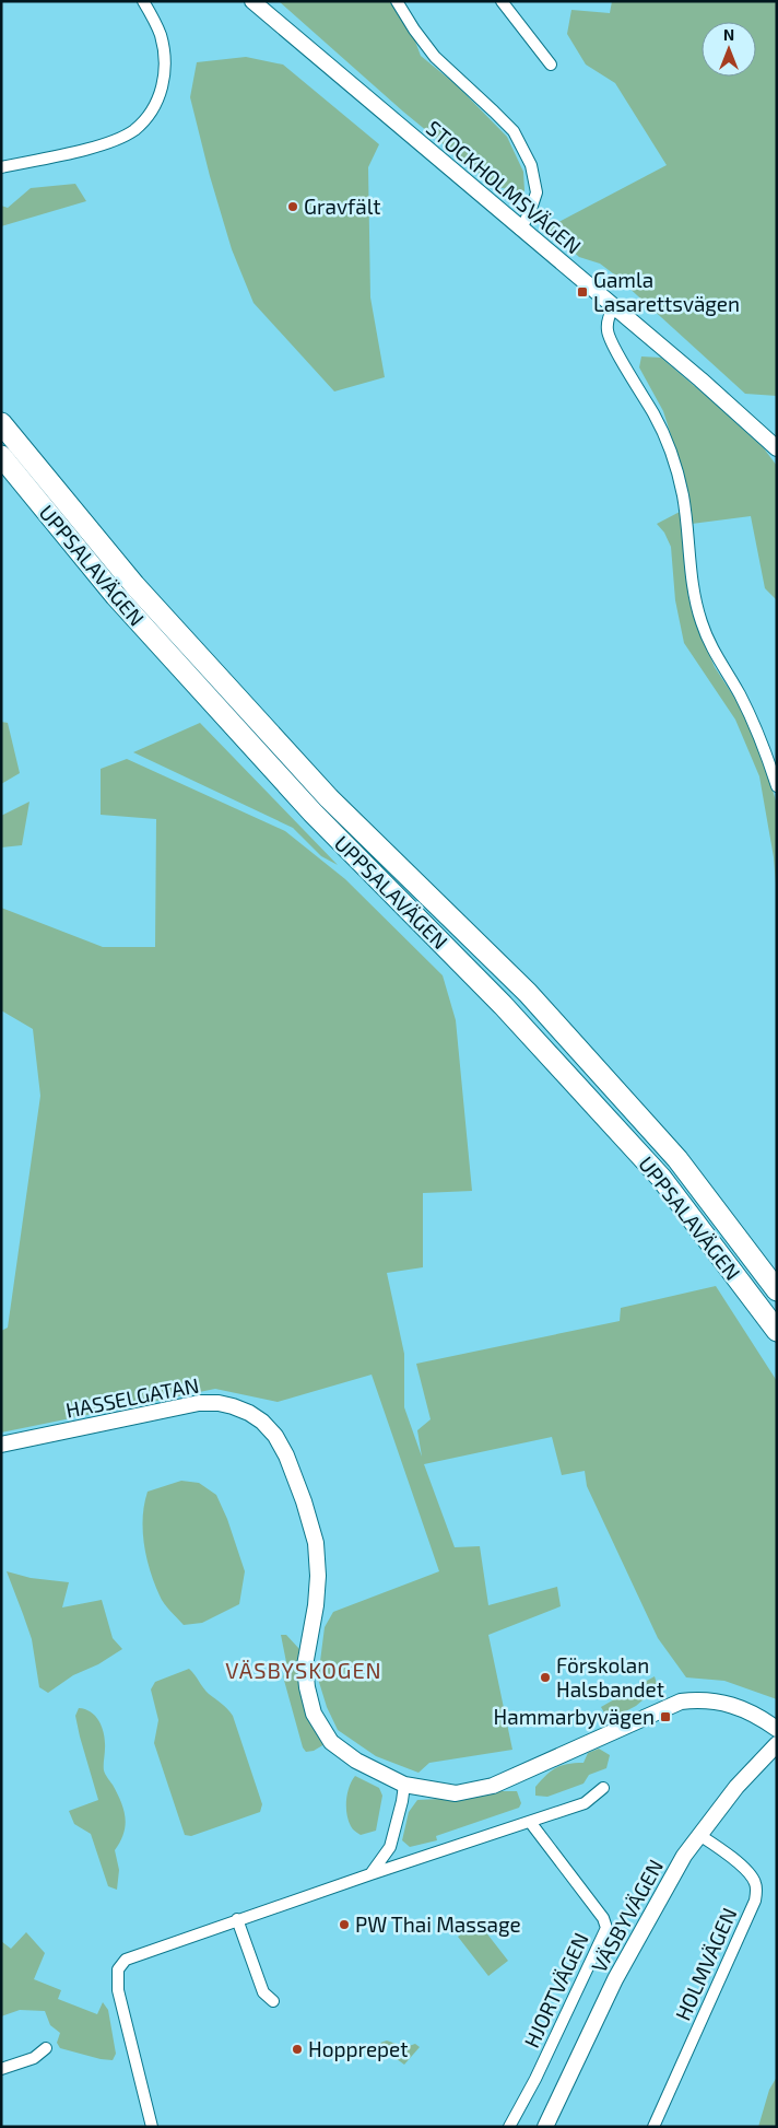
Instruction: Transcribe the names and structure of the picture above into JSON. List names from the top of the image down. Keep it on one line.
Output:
{"streets":{"highway":["UPPSALAVÄGEN"],"street":["STOCKHOLMSVÄGEN","HASSELGATAN","VÄSBYVÄGEN","HOLMVÄGEN","HJORTVÄGEN"]},"crossings":[["VÄSBYVÄGEN","HOLMVÄGEN"]],"districts":["VÄSBYSKOGEN"],"places":{"other":["Gravfält","Förskolan Halsbandet","PW Thai Massage","Hopprepet"],"transit":["Gamla Lasarettsvägen","Hammarbyvägen"]},"north":"top"}
